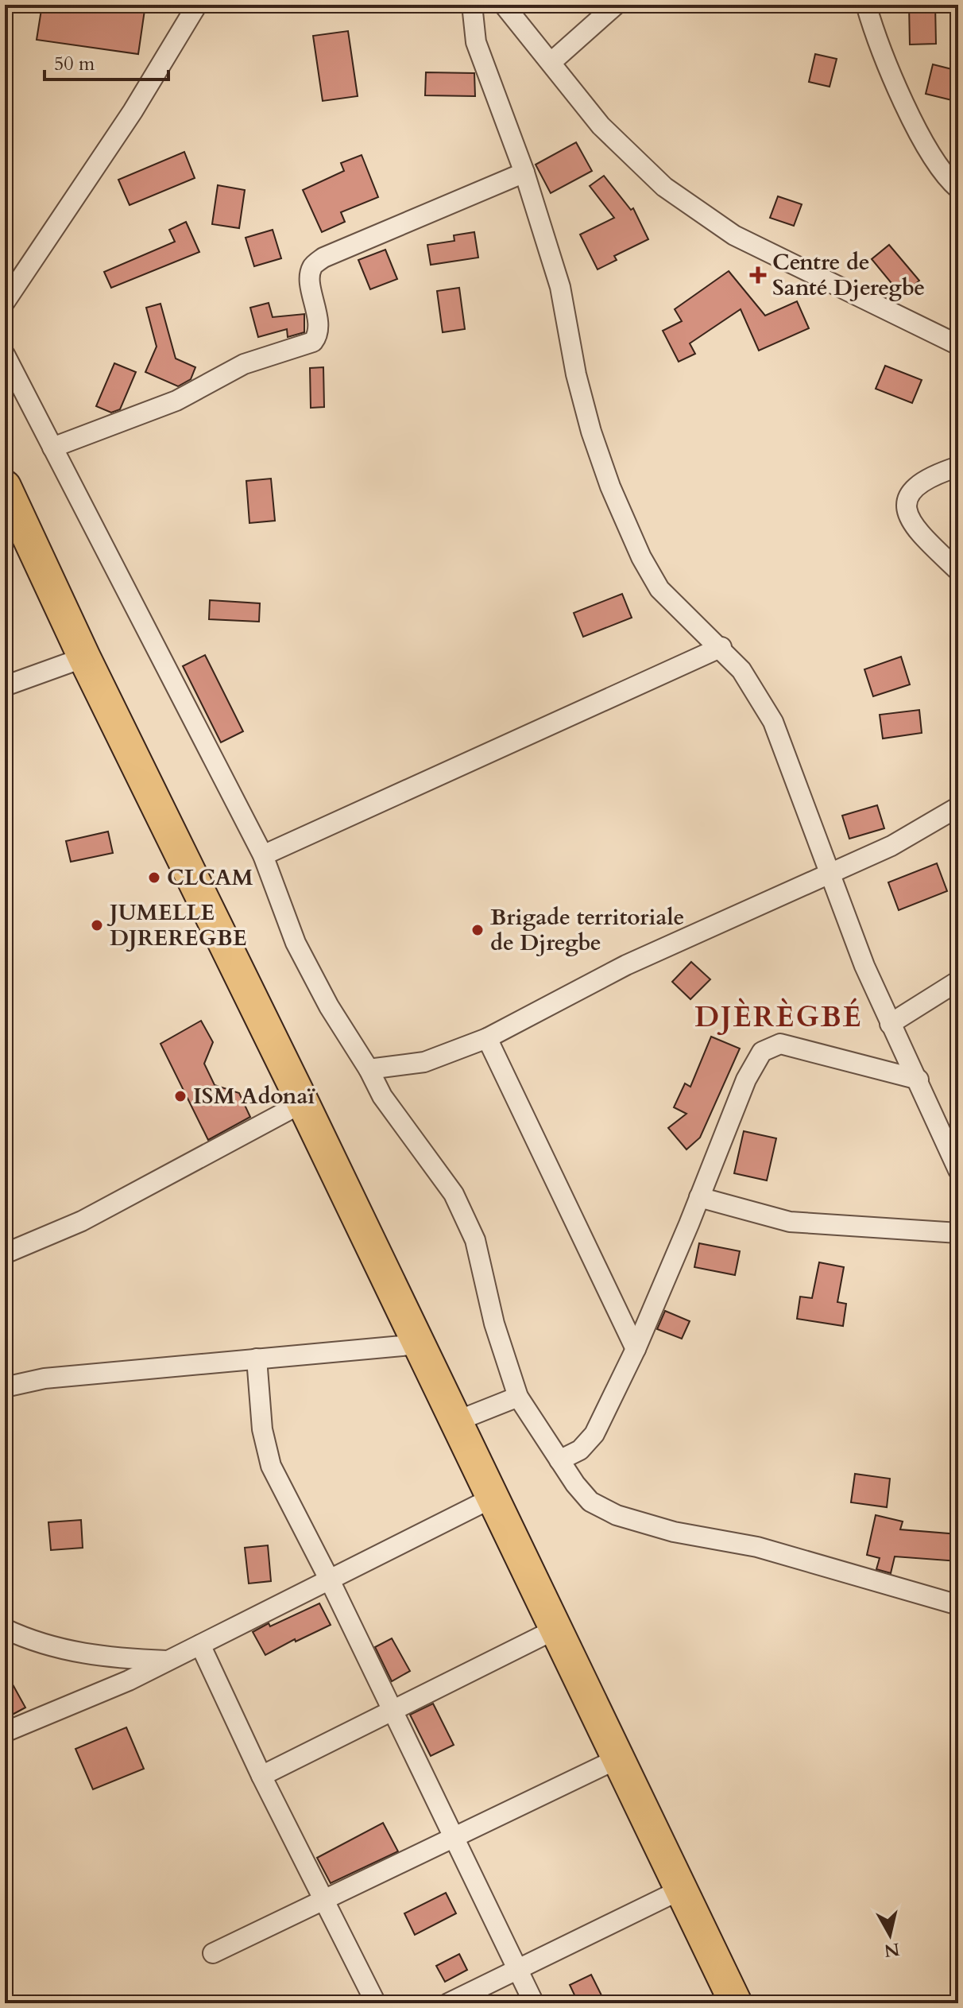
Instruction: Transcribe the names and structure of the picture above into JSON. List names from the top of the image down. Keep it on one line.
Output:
{"districts":["DJÈRÈGBÉ"],"places":{"health":["Centre de Santé Djeregbe"],"other":["CLCAM","JUMELLE DJREREGBE","Brigade territoriale de Djregbe","ISM Adonaï"]},"scale_bar":"50 m","north":"bottom"}
